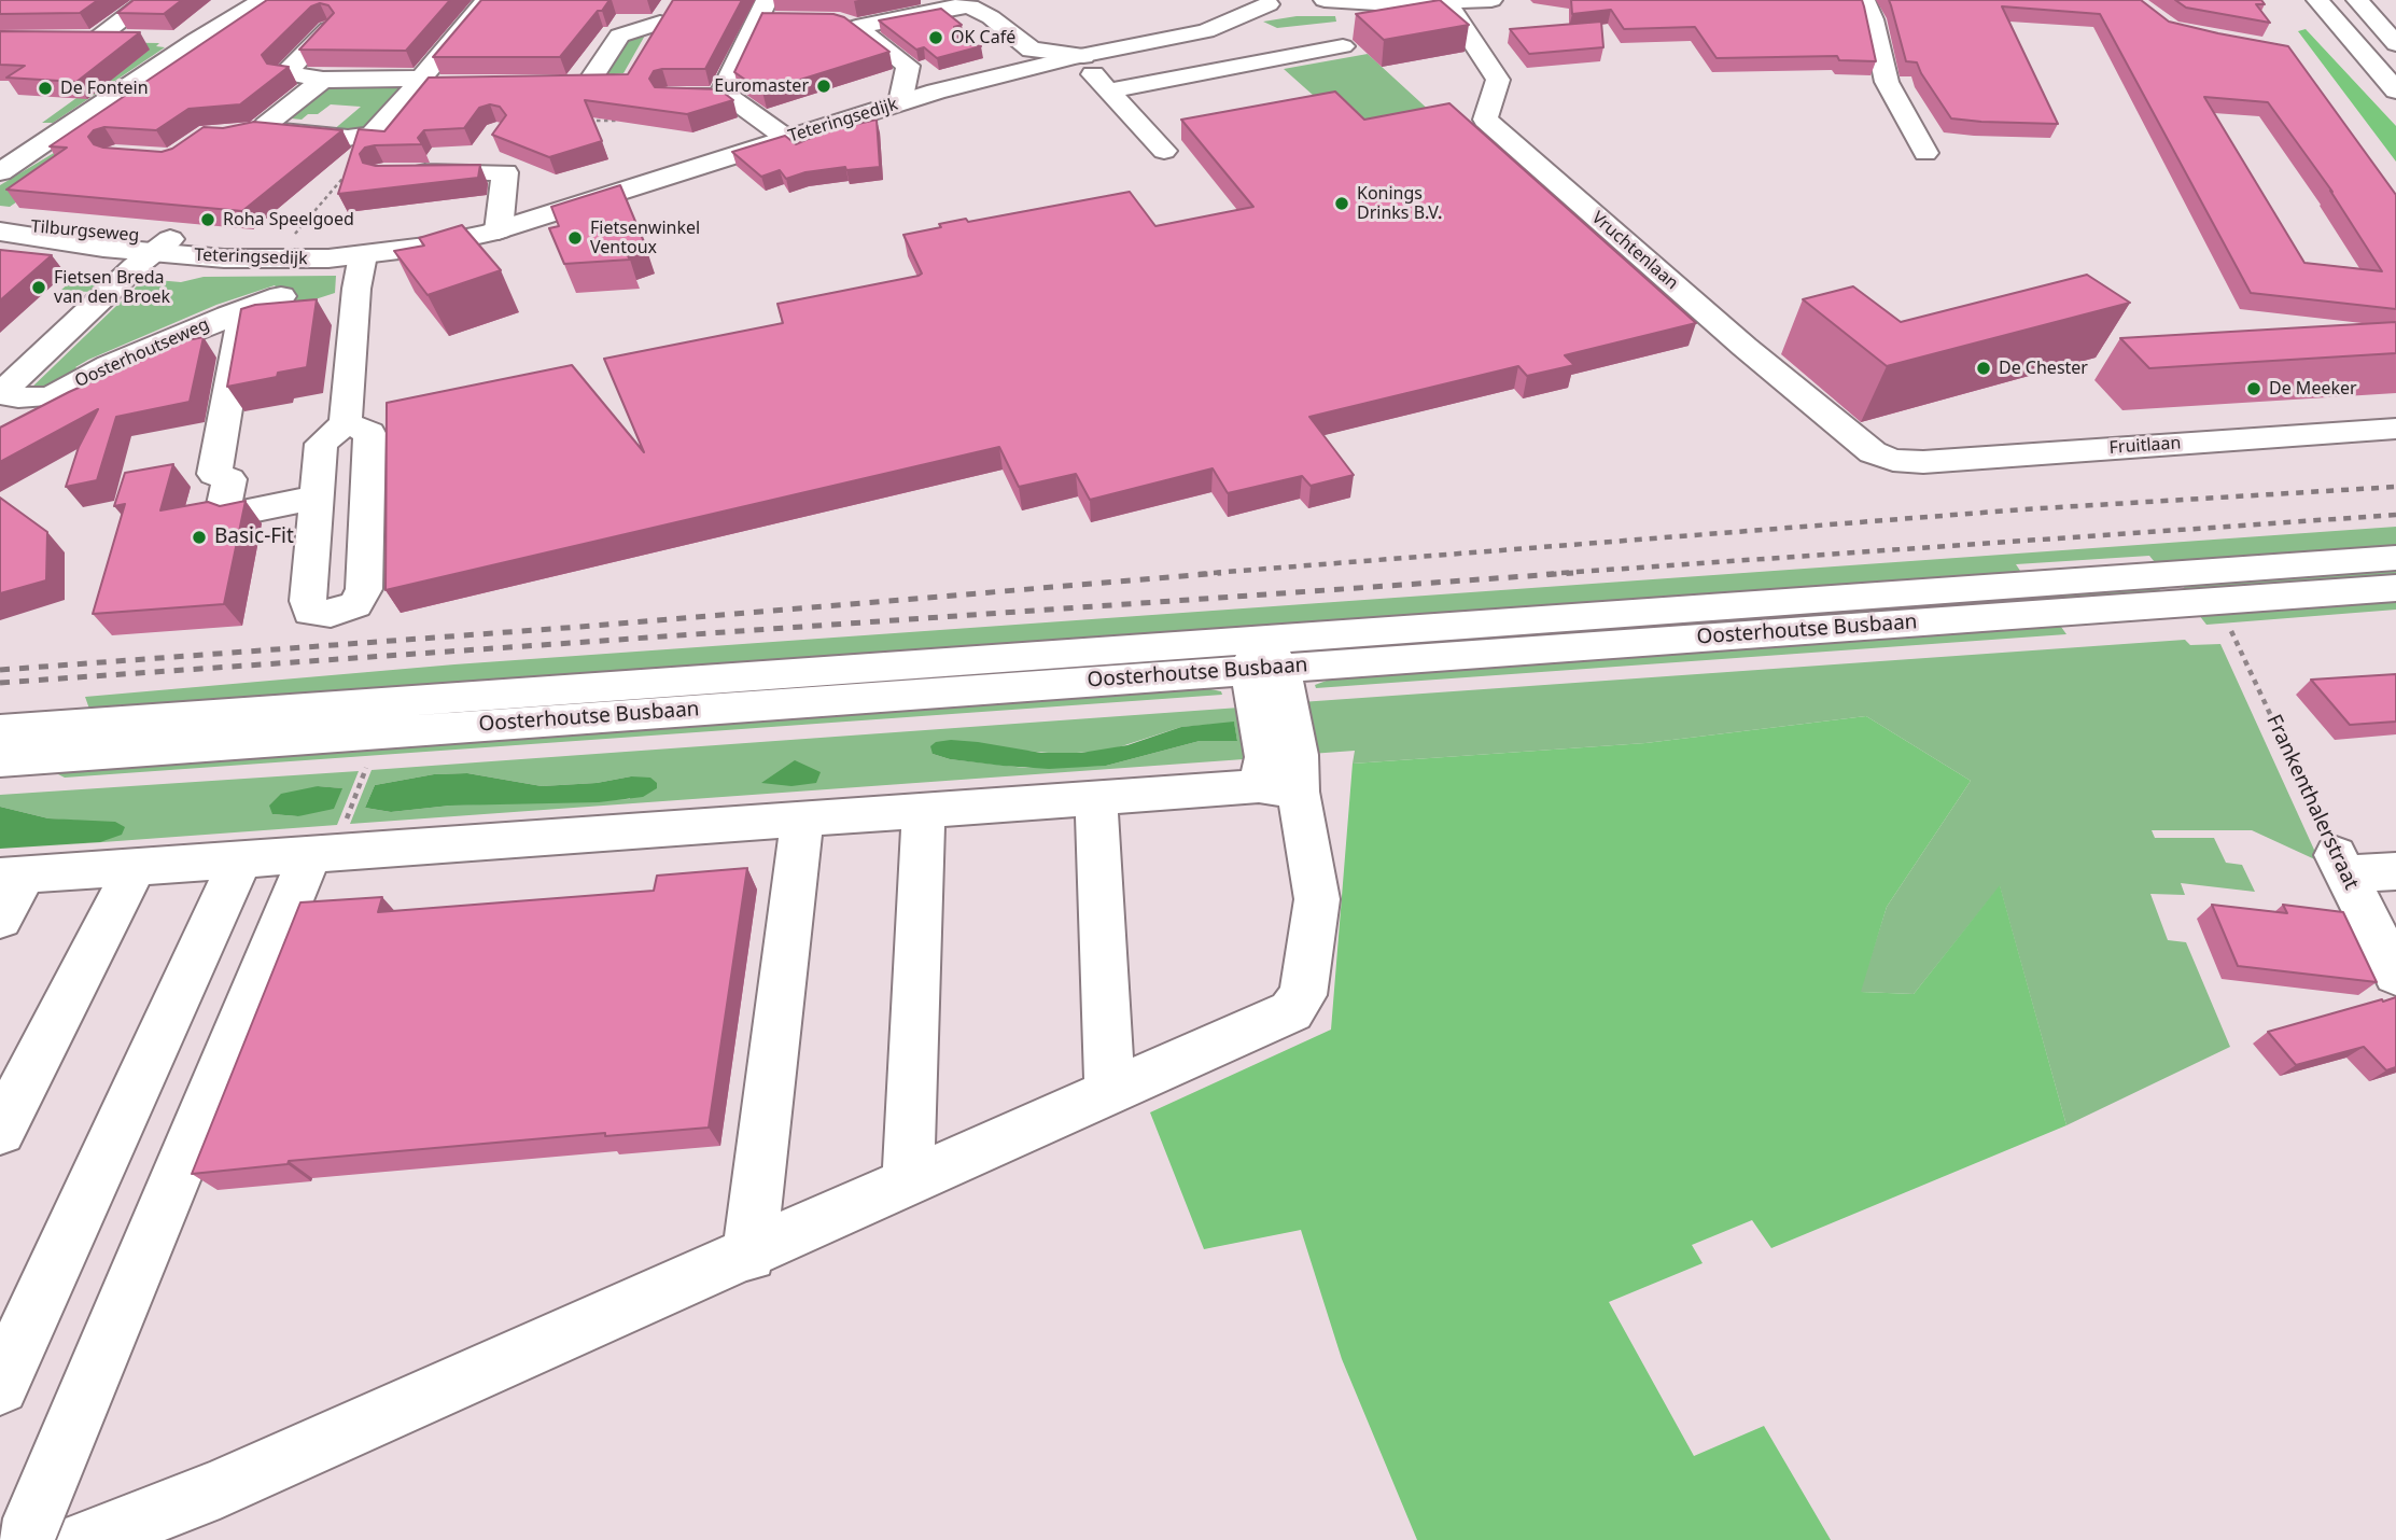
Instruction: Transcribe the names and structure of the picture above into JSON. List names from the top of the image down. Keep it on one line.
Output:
{"streets":{"street":["Teteringsedijk","Tilburgseweg","Vruchtenlaan","Oosterhoutseweg","Fruitlaan","Oosterhoutse Busbaan","Frankenthalerstraat"]},"crossings":[["Teteringsedijk","Tilburgseweg"],["Teteringsedijk","Oosterhoutseweg"],["Tilburgseweg","Oosterhoutseweg"],["Vruchtenlaan","Fruitlaan"]],"places":["OK Café","Euromaster","De Fontein","Konings Drinks B.V.","Roha Speelgoed","Fietsenwinkel Ventoux","Fietsen Breda van den Broek","De Chester","De Meeker","Basic-Fit"]}
